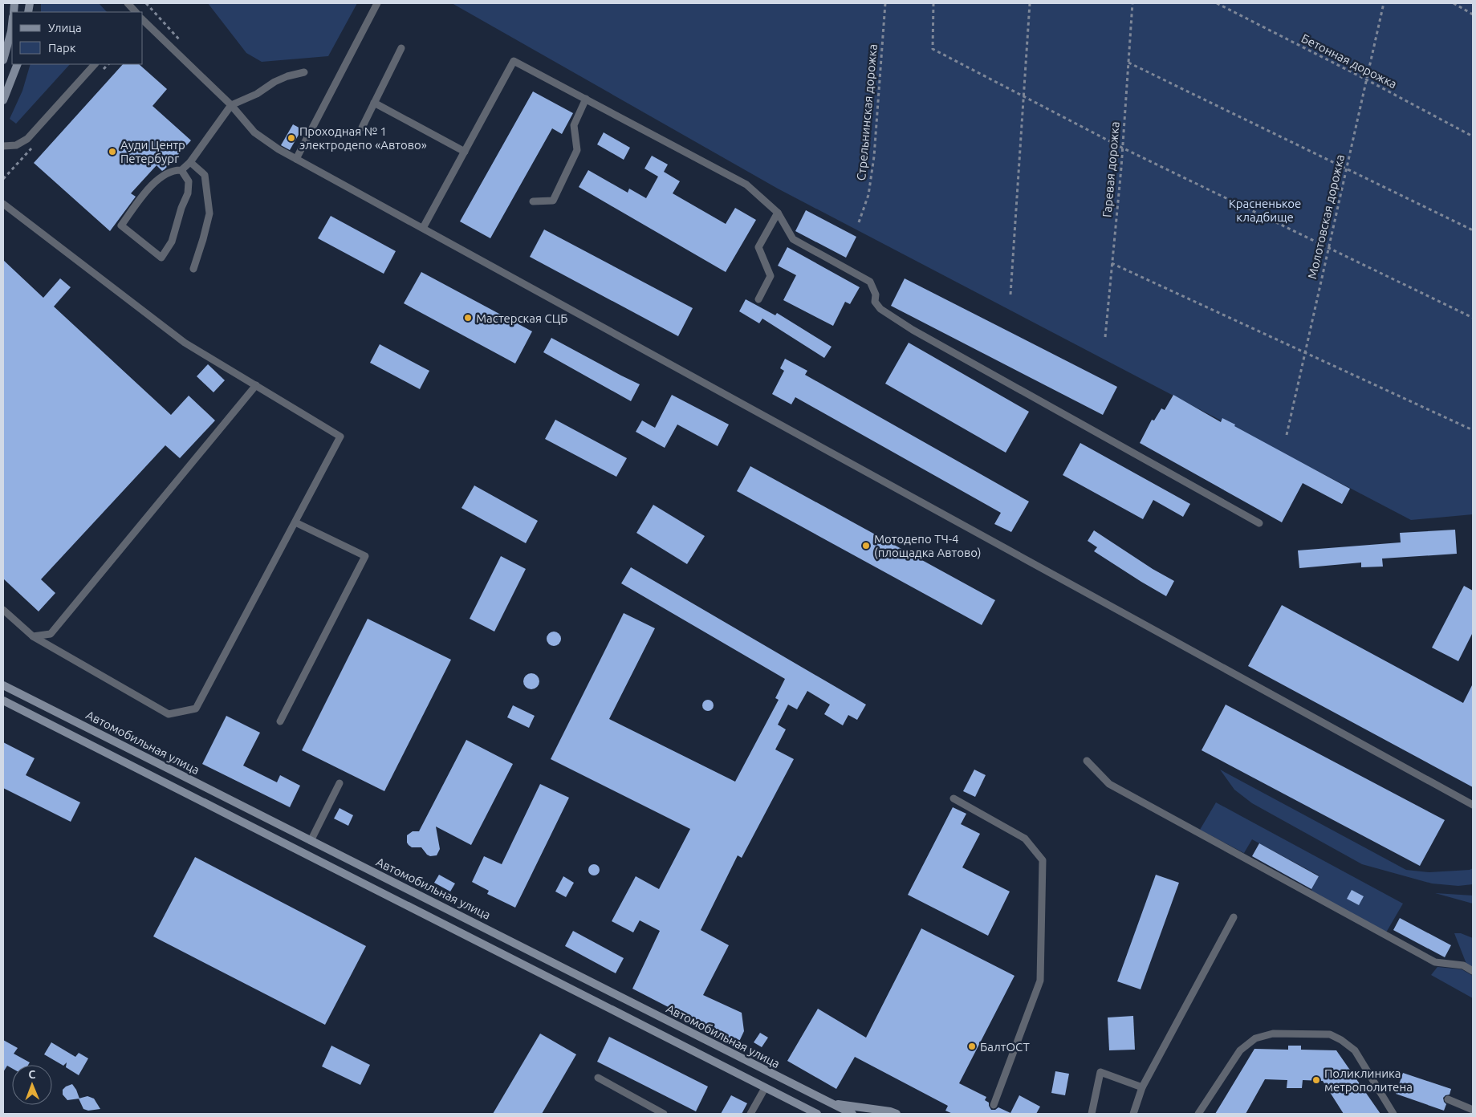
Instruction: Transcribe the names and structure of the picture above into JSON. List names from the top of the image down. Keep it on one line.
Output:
{"streets":{"main road":["Автомобильная улица"],"path":["Бетонная дорожка","Стрельнинская дорожка","Гаревая дорожка","Молотовская дорожка"]},"crossings":[["Бетонная дорожка","Молотовская дорожка"]],"parks":["Красненькое кладбище"],"places":["Проходная № 1 электродепо «Автово»","Ауди Центр Петербург","Мастерская СЦБ","Мотодепо ТЧ-4 (площадка Автово)","БалтОСТ","Поликлиника метрополитена"],"legend":["Улица","Парк"],"north":"top"}
